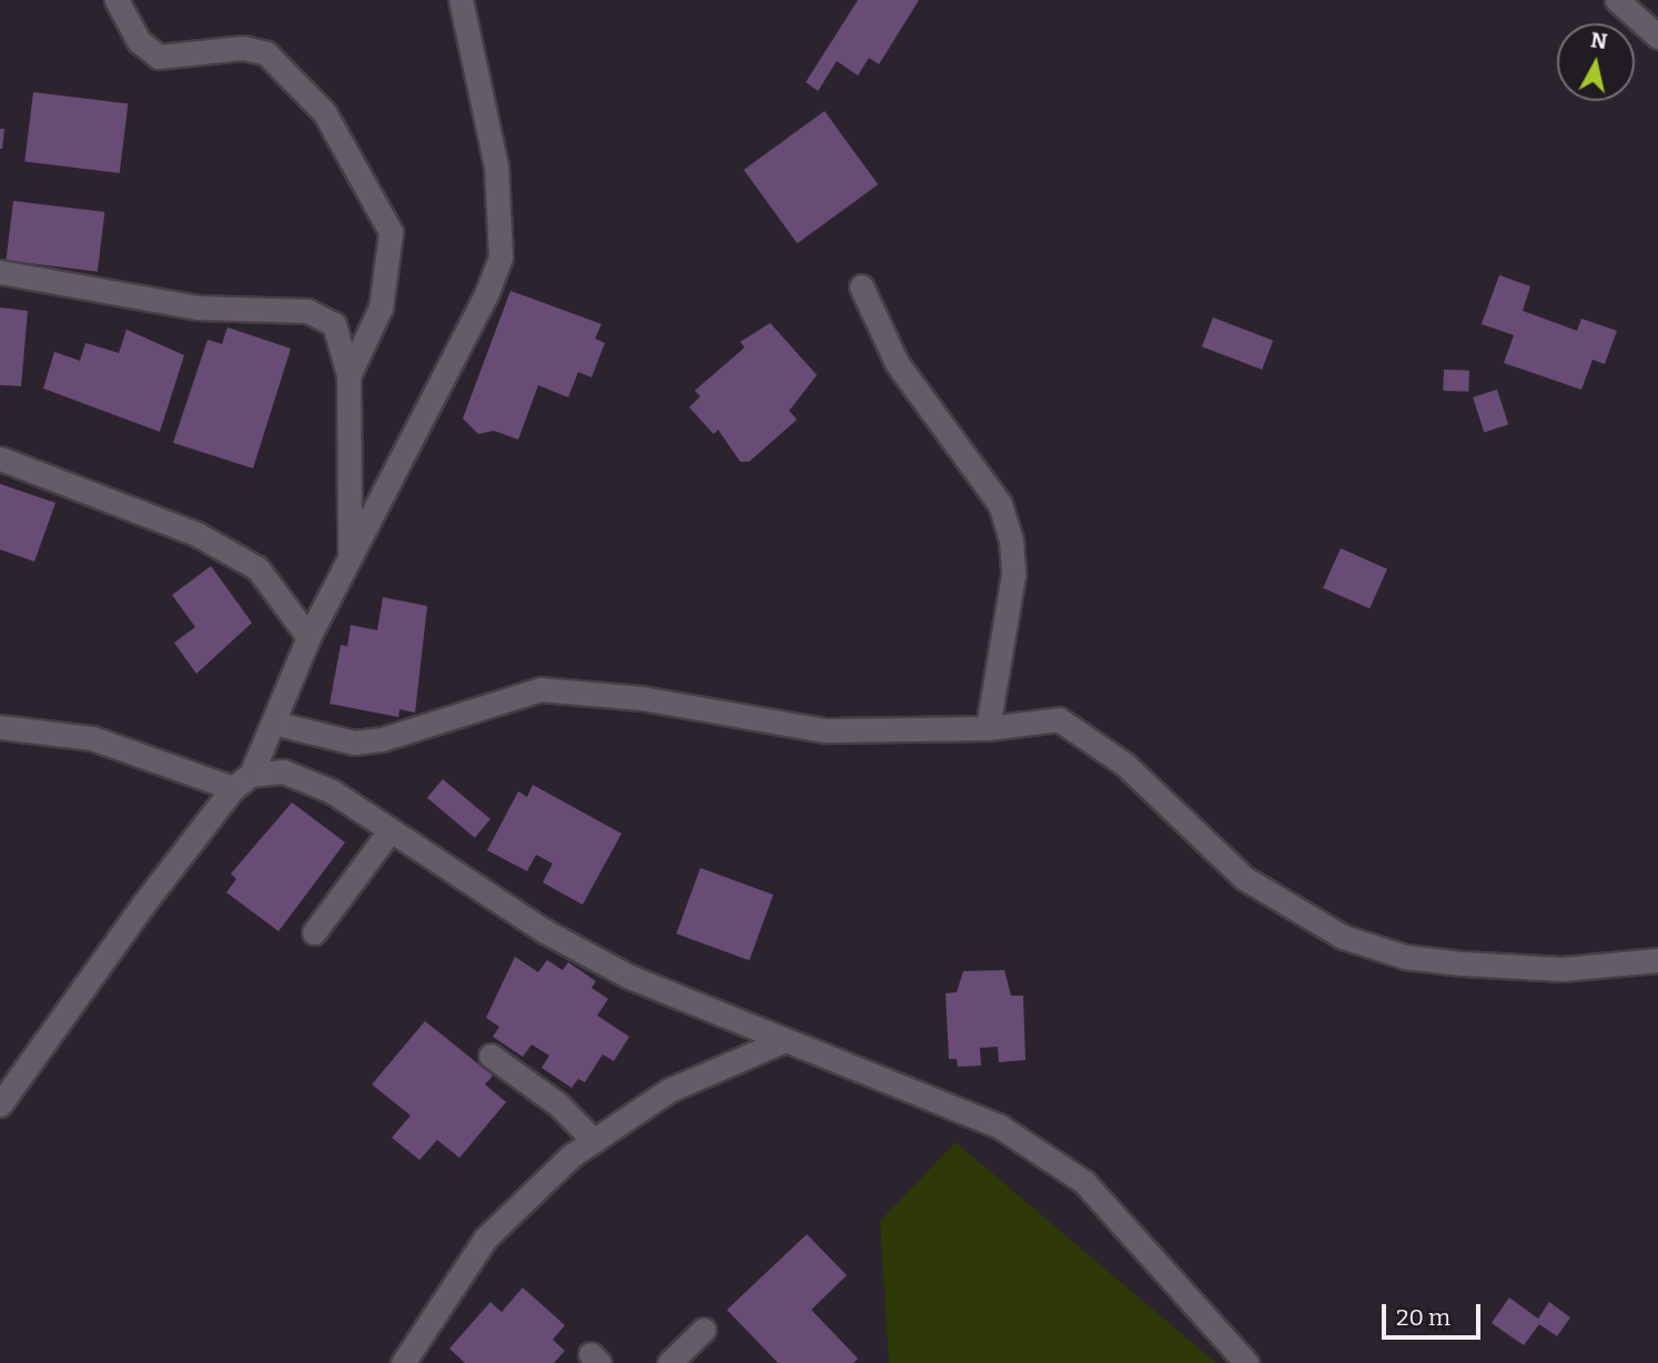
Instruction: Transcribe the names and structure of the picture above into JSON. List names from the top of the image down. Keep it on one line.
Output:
{"scale_bar":"20 m","north":"top"}
